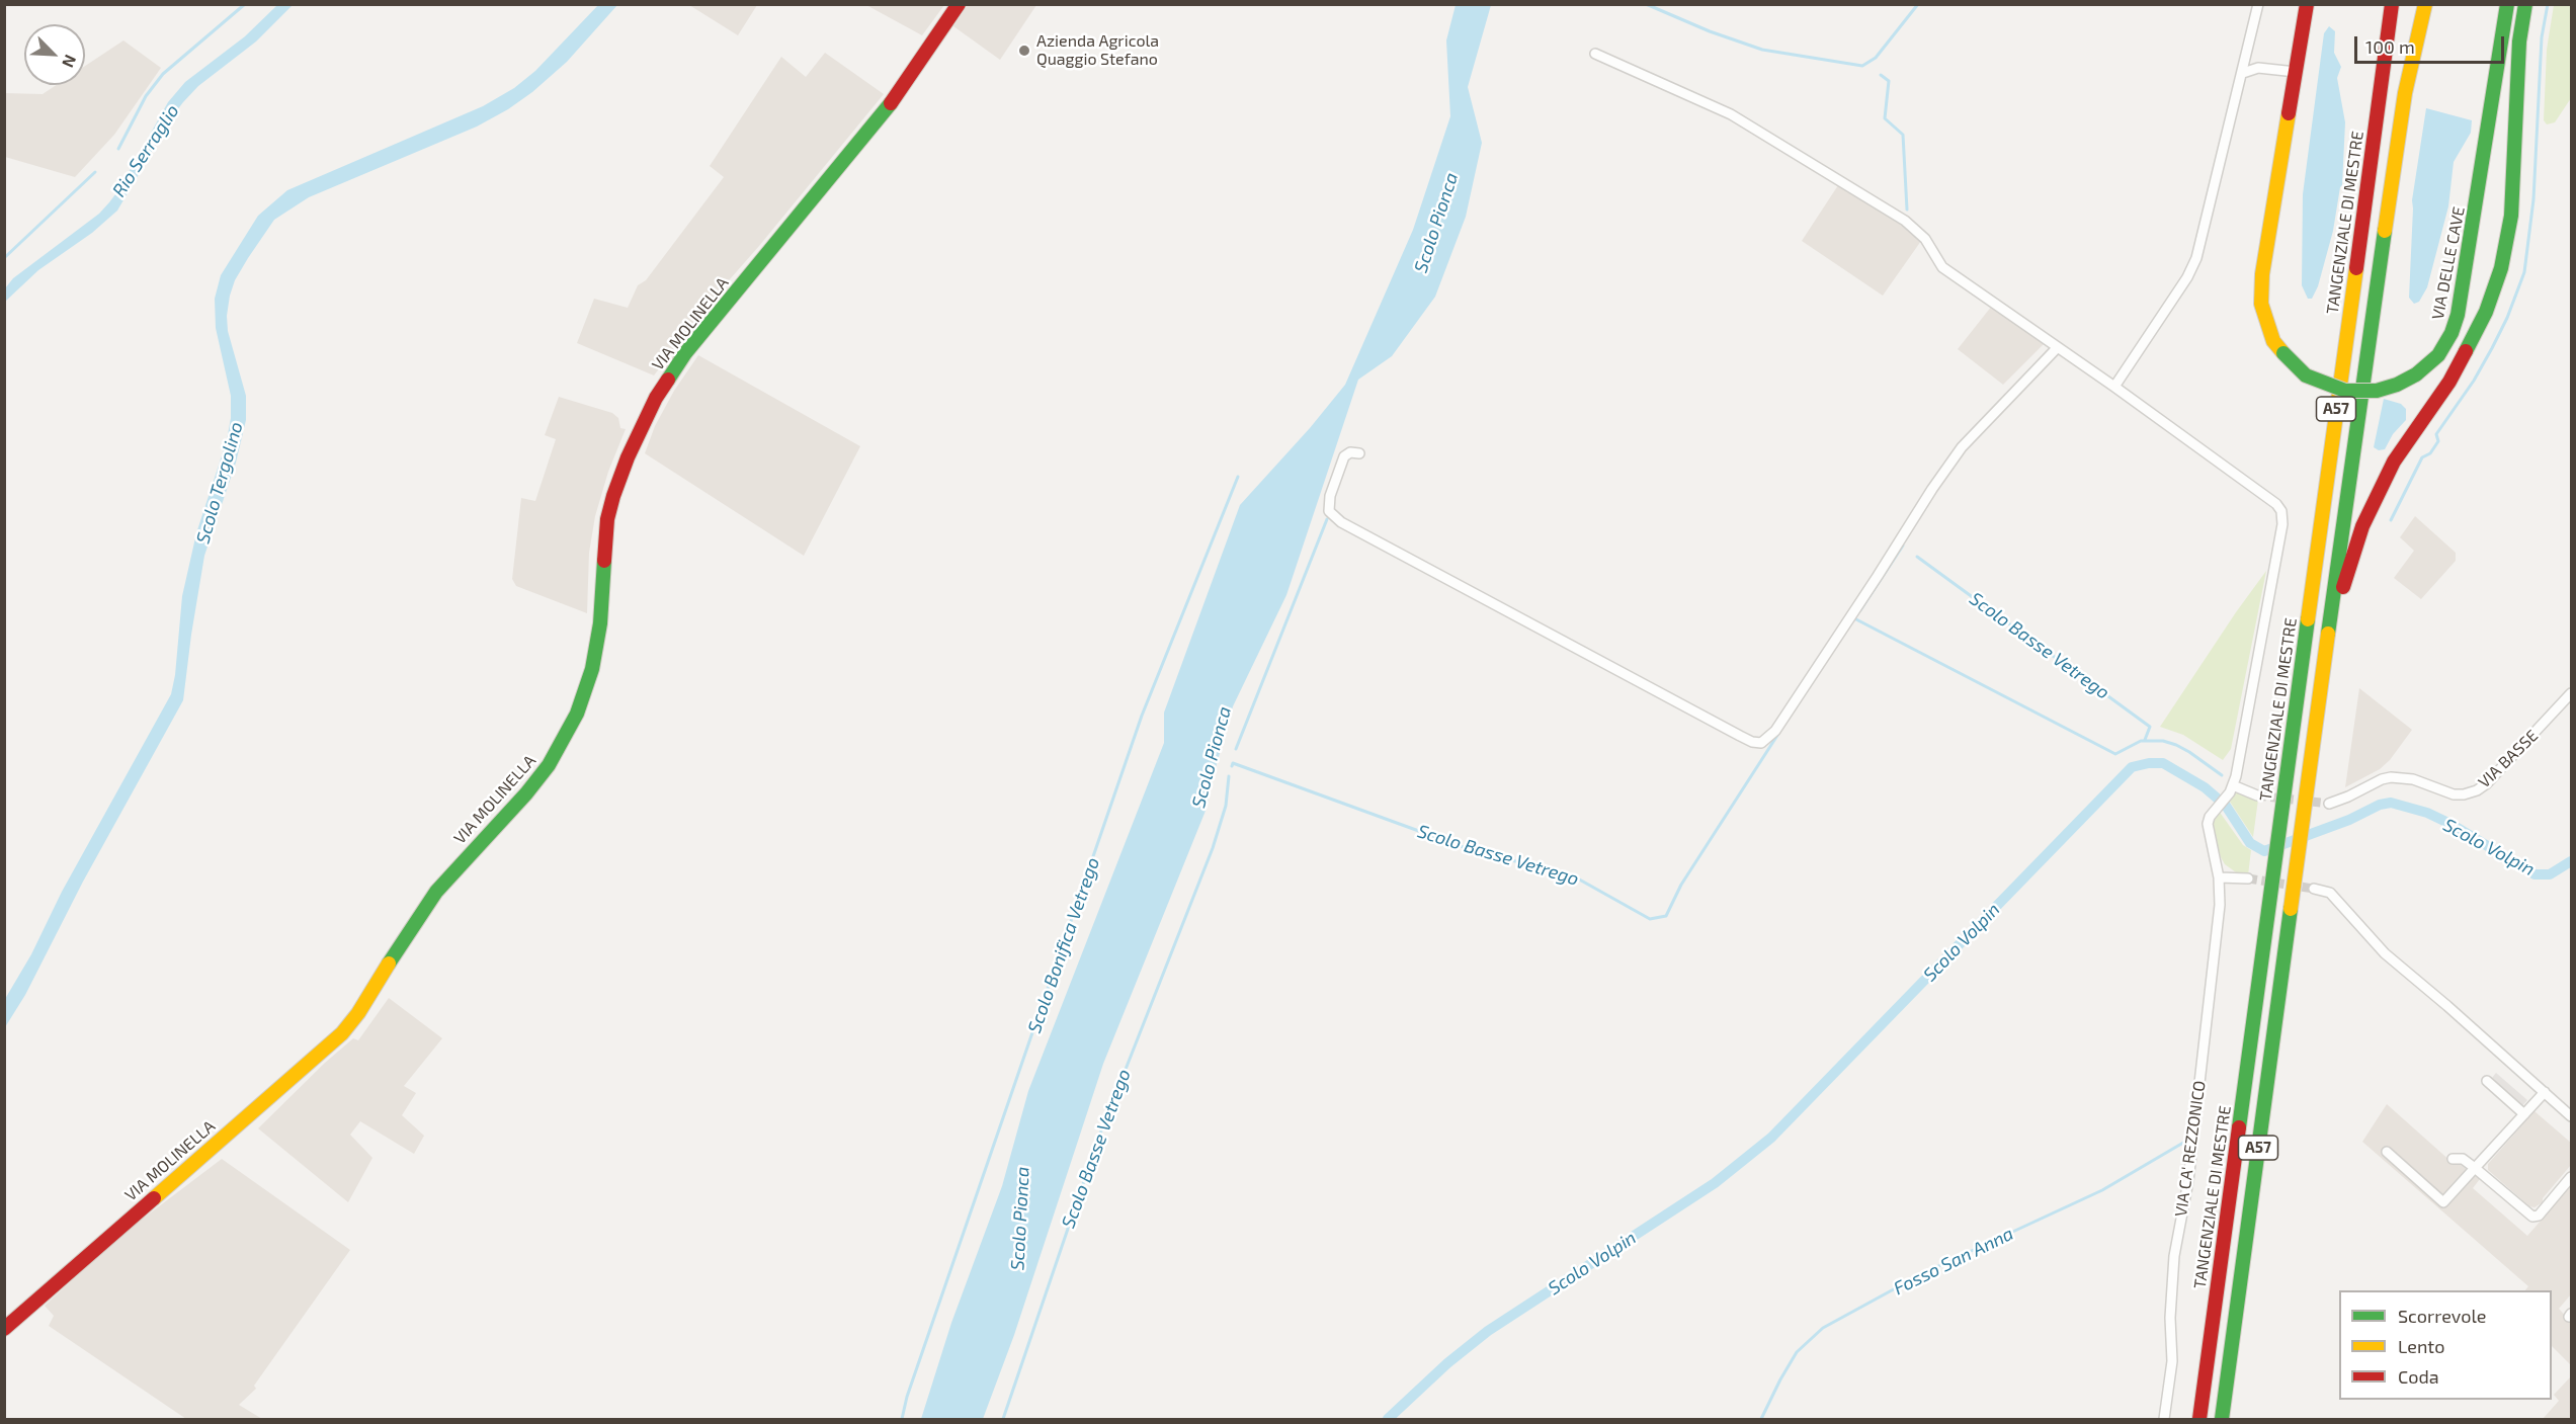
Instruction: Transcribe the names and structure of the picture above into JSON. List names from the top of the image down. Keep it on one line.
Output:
{"streets":{"main road":["TANGENZIALE DI MESTRE","VIA DELLE CAVE","VIA MOLINELLA","A57"],"street":["VIA BASSE","VIA CA' REZZONICO"]},"water":["Rio Serraglio","Scolo Pionca","Scolo Tergolino","Scolo Basse Vetrego","Scolo Volpin","Scolo Bonifica Vetrego","Fosso San Anna"],"places":["Azienda Agricola Quaggio Stefano"],"legend":["Scorrevole","Lento","Coda"],"scale_bar":"100 m","north":"bottom right"}
